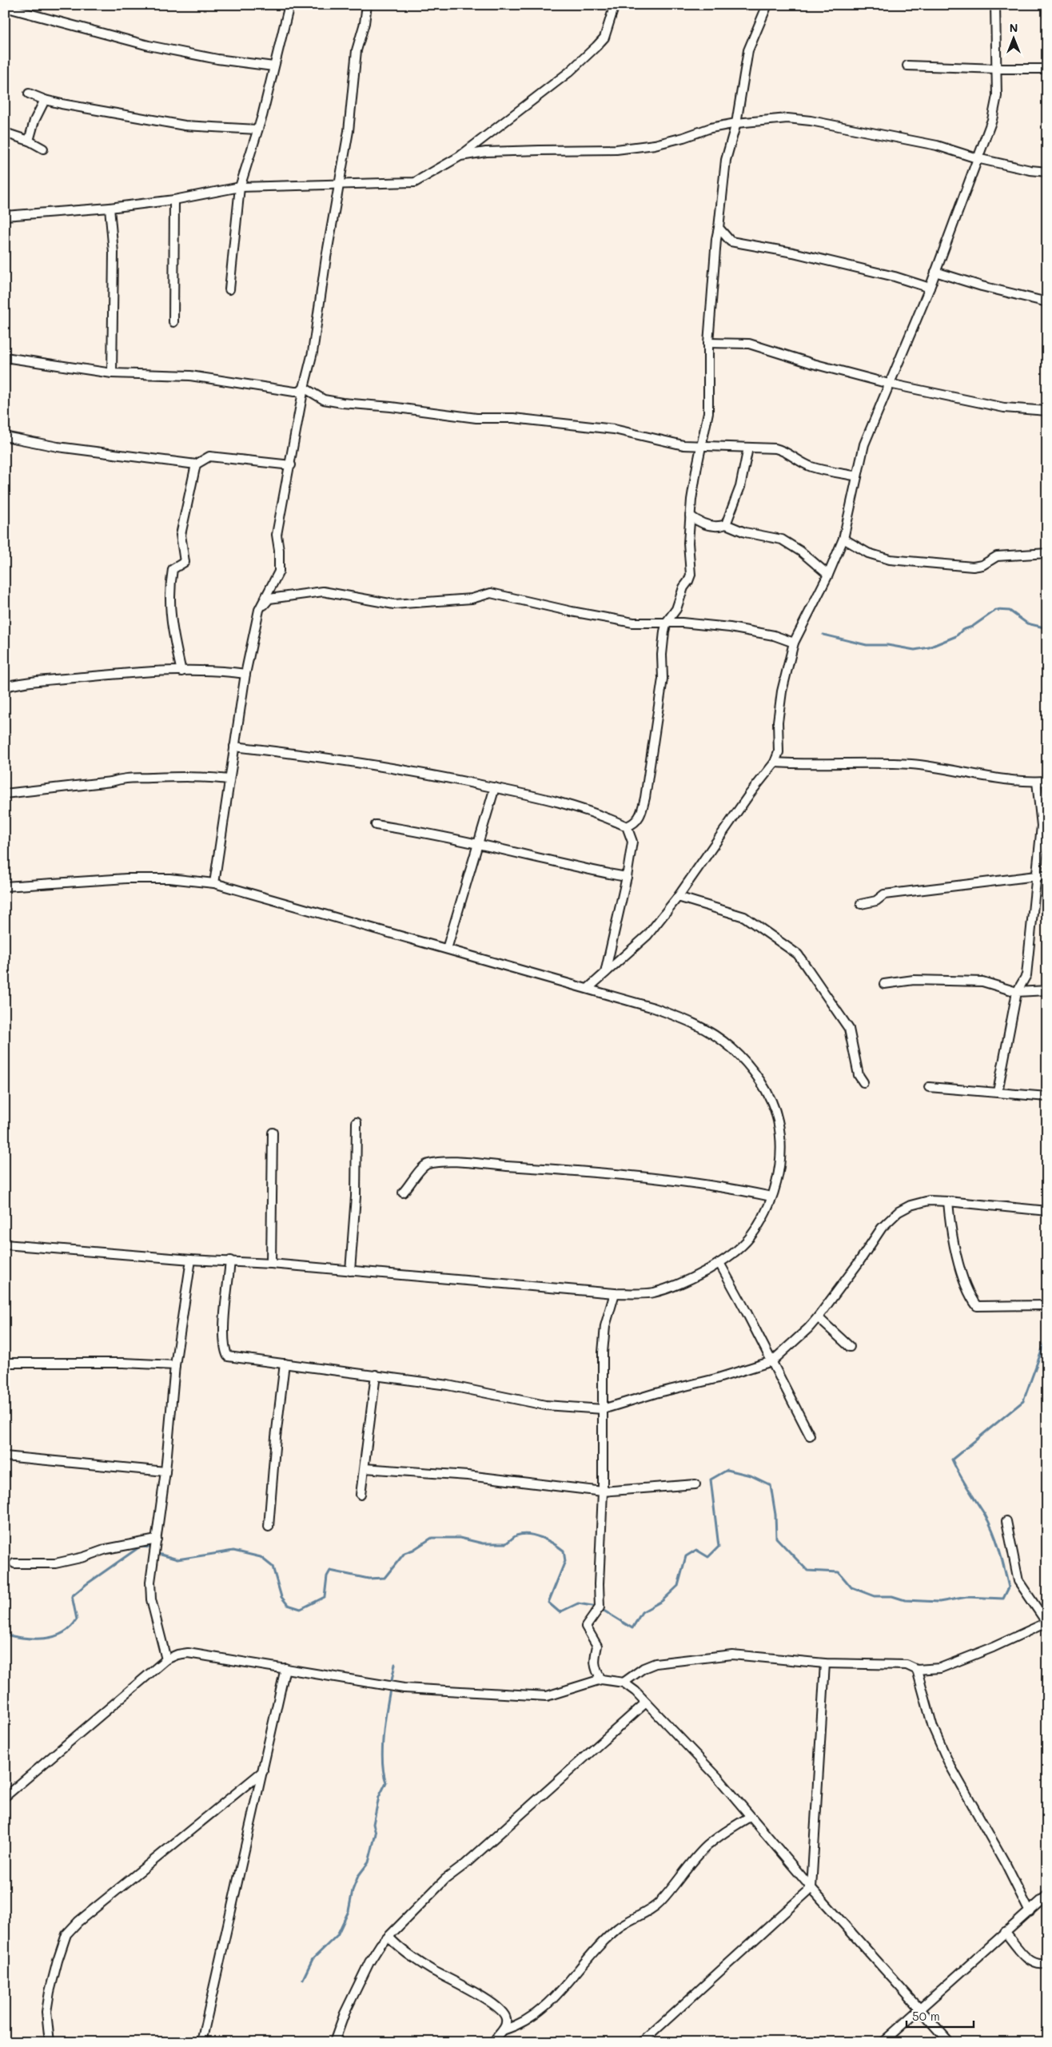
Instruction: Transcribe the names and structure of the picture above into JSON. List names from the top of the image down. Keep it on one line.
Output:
{"scale_bar":"50 m","north":"top"}
